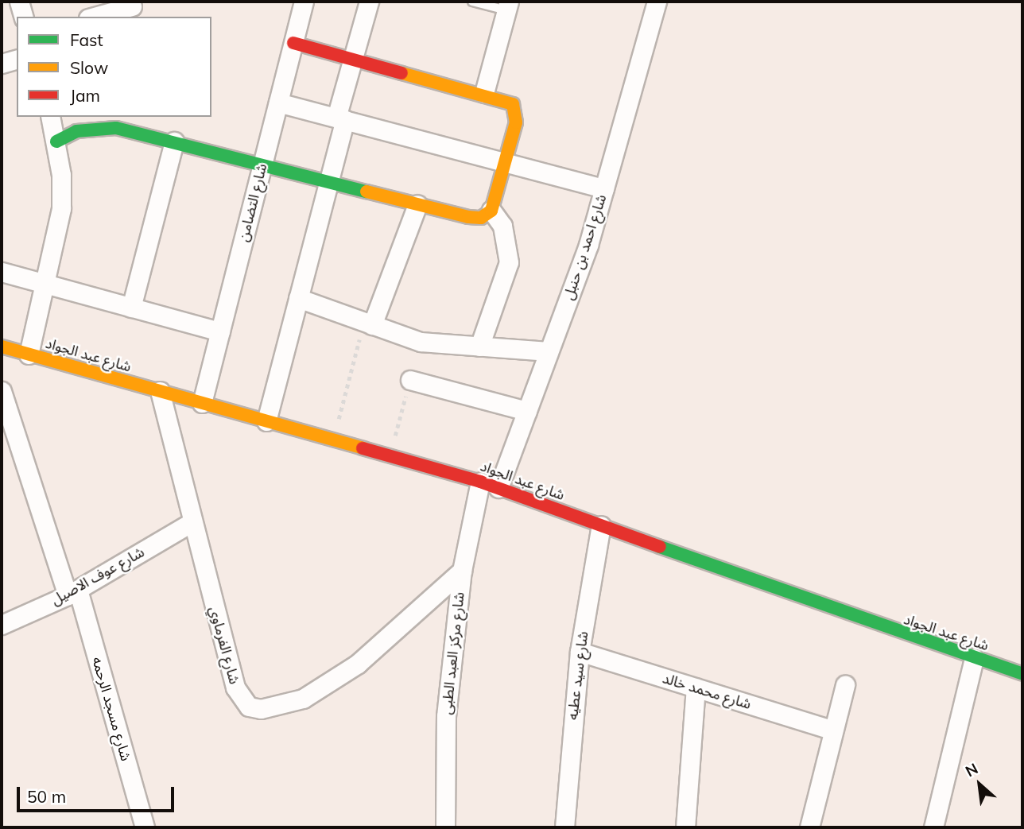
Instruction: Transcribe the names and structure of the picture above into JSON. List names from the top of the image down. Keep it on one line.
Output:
{"streets":{"street":["شارع التضامن","شارع احمد بن حنبل","شارع عبد الجواد","شارع عوف الاصيل","شارع الفرماوي","شارع مركز العبد الطبى","شارع سيد عطيه","شارع محمد خالد","شارع مسجد الرحمه"]},"crossings":[["شارع التضامن","شارع عبد الجواد"],["شارع احمد بن حنبل","شارع عبد الجواد"],["شارع عبد الجواد","شارع الفرماوي"],["شارع عبد الجواد","شارع مركز العبد الطبى"],["شارع عبد الجواد","شارع سيد عطيه"],["شارع عوف الاصيل","شارع الفرماوي"],["شارع عوف الاصيل","شارع مسجد الرحمه"],["شارع الفرماوي","شارع مركز العبد الطبى"],["شارع سيد عطيه","شارع محمد خالد"]],"legend":["Fast","Slow","Jam"],"scale_bar":"50 m","north":"top left"}
